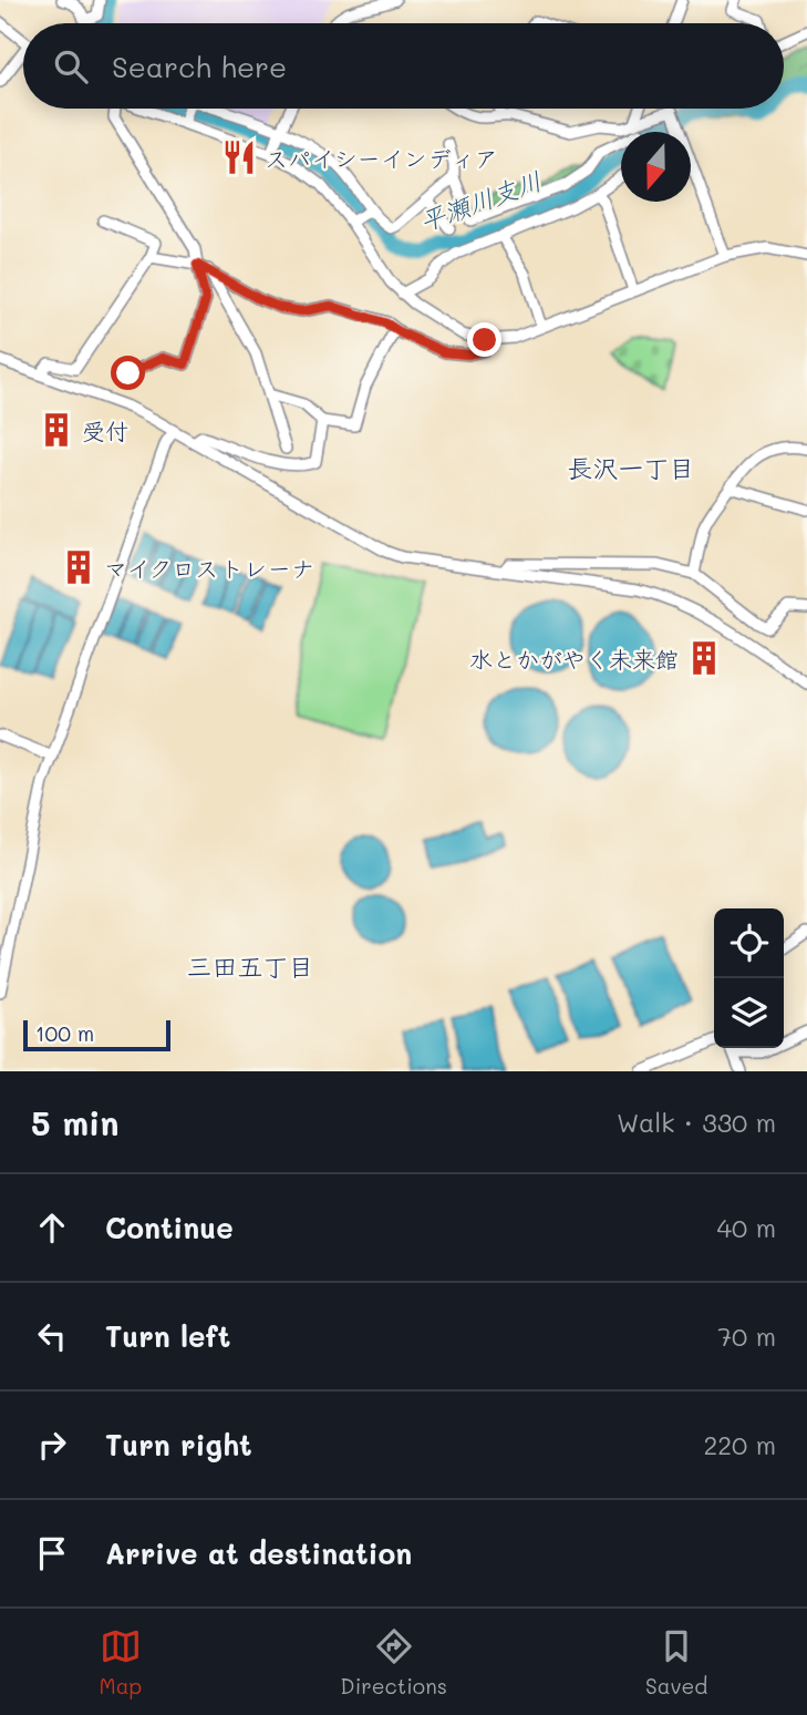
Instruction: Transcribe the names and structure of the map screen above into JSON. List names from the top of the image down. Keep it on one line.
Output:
{"districts":["長沢一丁目","三田五丁目"],"water":["平瀬川支川"],"places":{"restaurant":["スパイシーインディア"],"building":["受付","マイクロストレーナ","水とかがやく未来館"]},"scale_bar":"100 m","north":"bottom","page":{"search":"Search here","scale":"100 m","heading":["5 min","Walk · 330 m"],"list":[["Continue","40 m"],["Turn left","70 m"],["Turn right","220 m"],"Arrive at destination"],"nav":["Map","Directions","Saved"]}}
